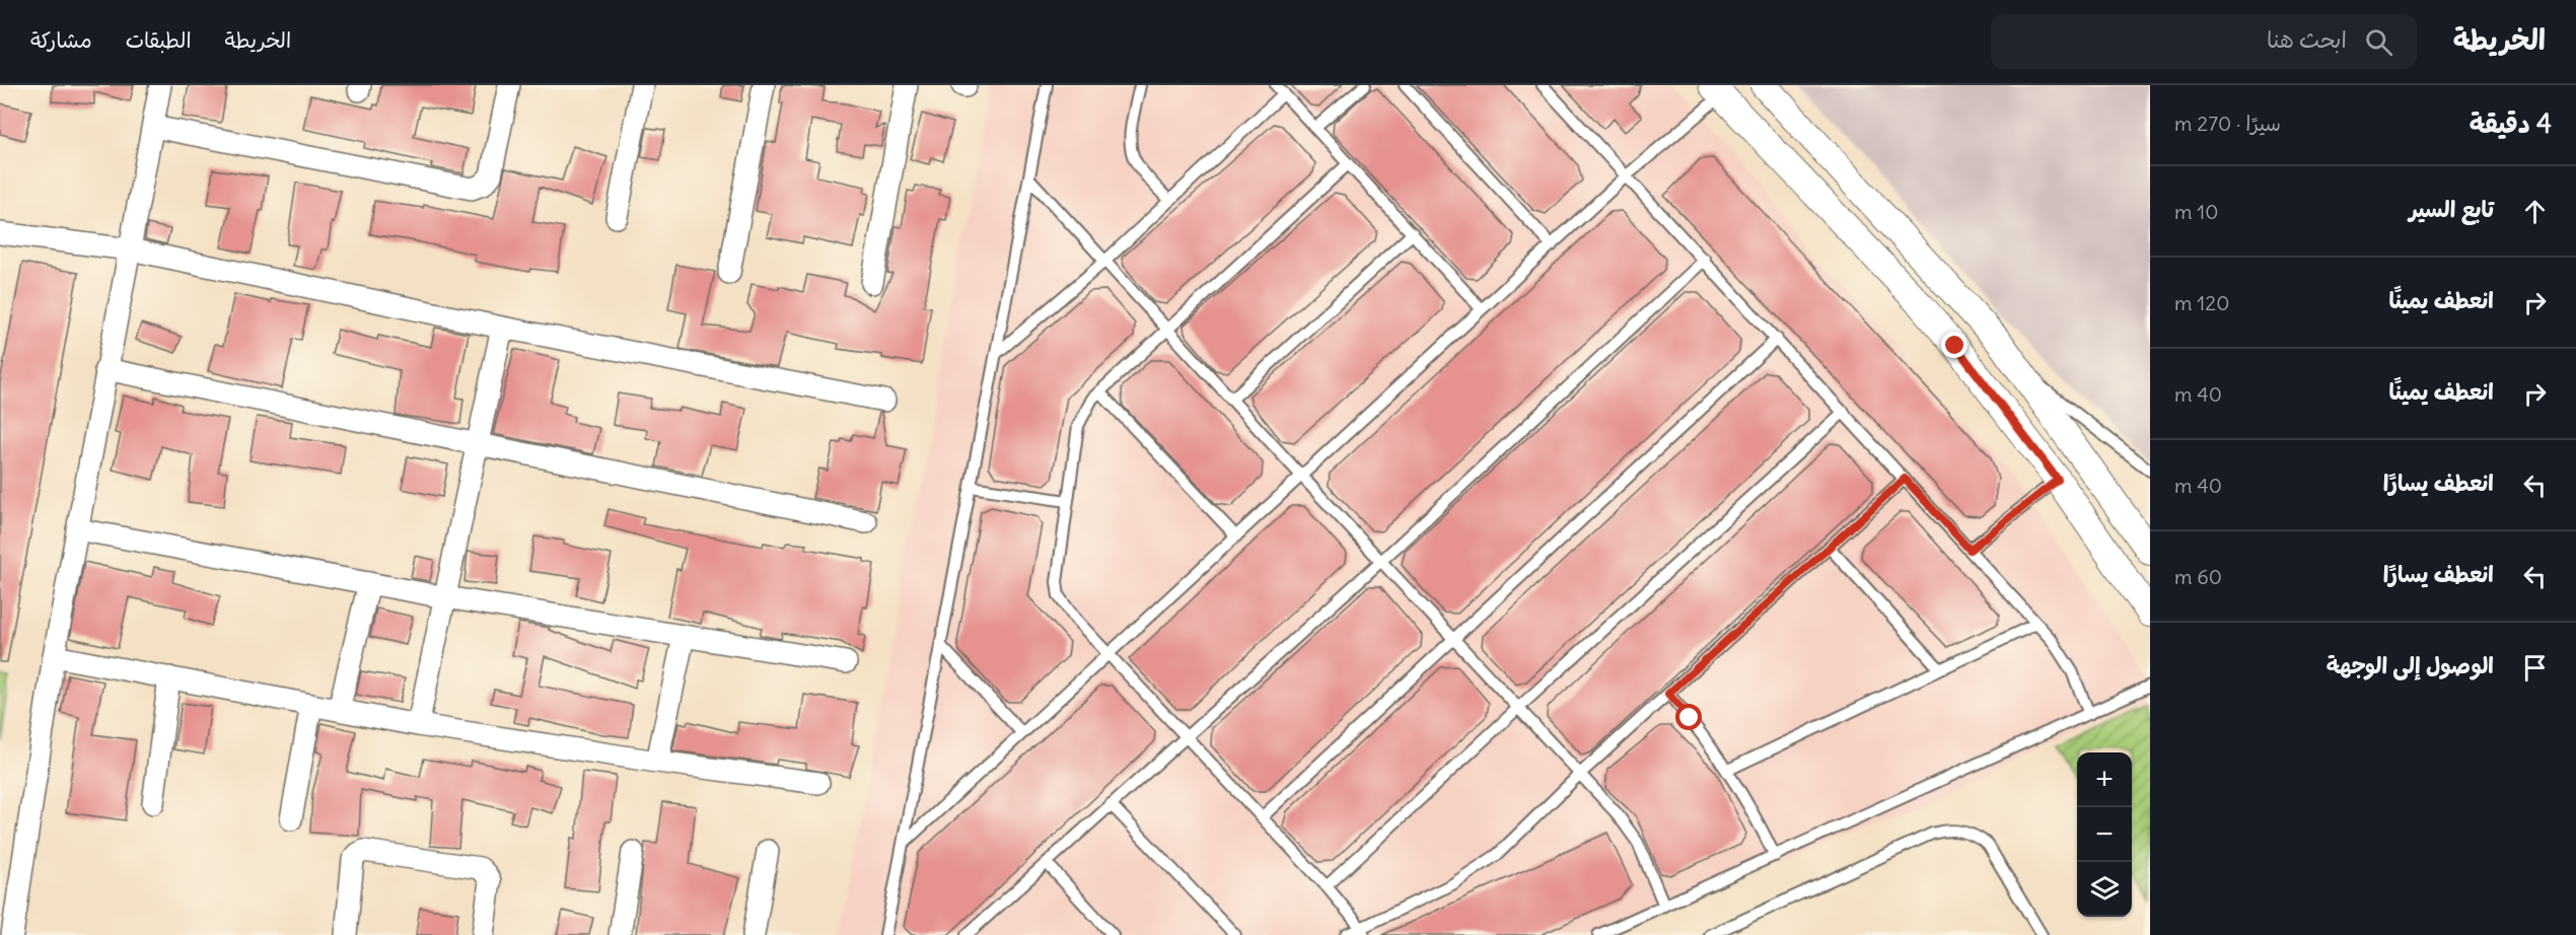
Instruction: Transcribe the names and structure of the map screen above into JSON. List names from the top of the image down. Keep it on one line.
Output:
{"page":{"header":"الخريطة","search":"ابحث هنا","nav":["الخريطة","الطبقات","مشاركة"],"heading":["4 دقيقة","سيرًا · 270 m"],"list":[["تابع السير","10 m"],["انعطف يمينًا","120 m"],["انعطف يمينًا","40 m"],["انعطف يسارًا","40 m"],["انعطف يسارًا","60 m"],"الوصول إلى الوجهة"],"map_buttons":["+","−"]}}
